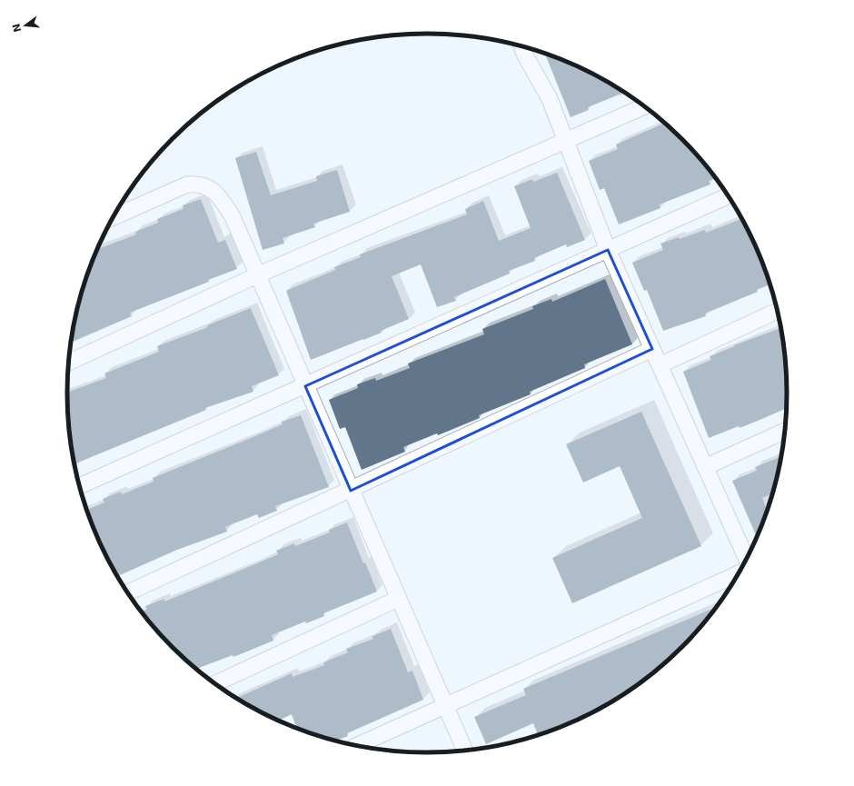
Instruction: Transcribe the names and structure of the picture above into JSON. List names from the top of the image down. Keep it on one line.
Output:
{"north":"left"}
